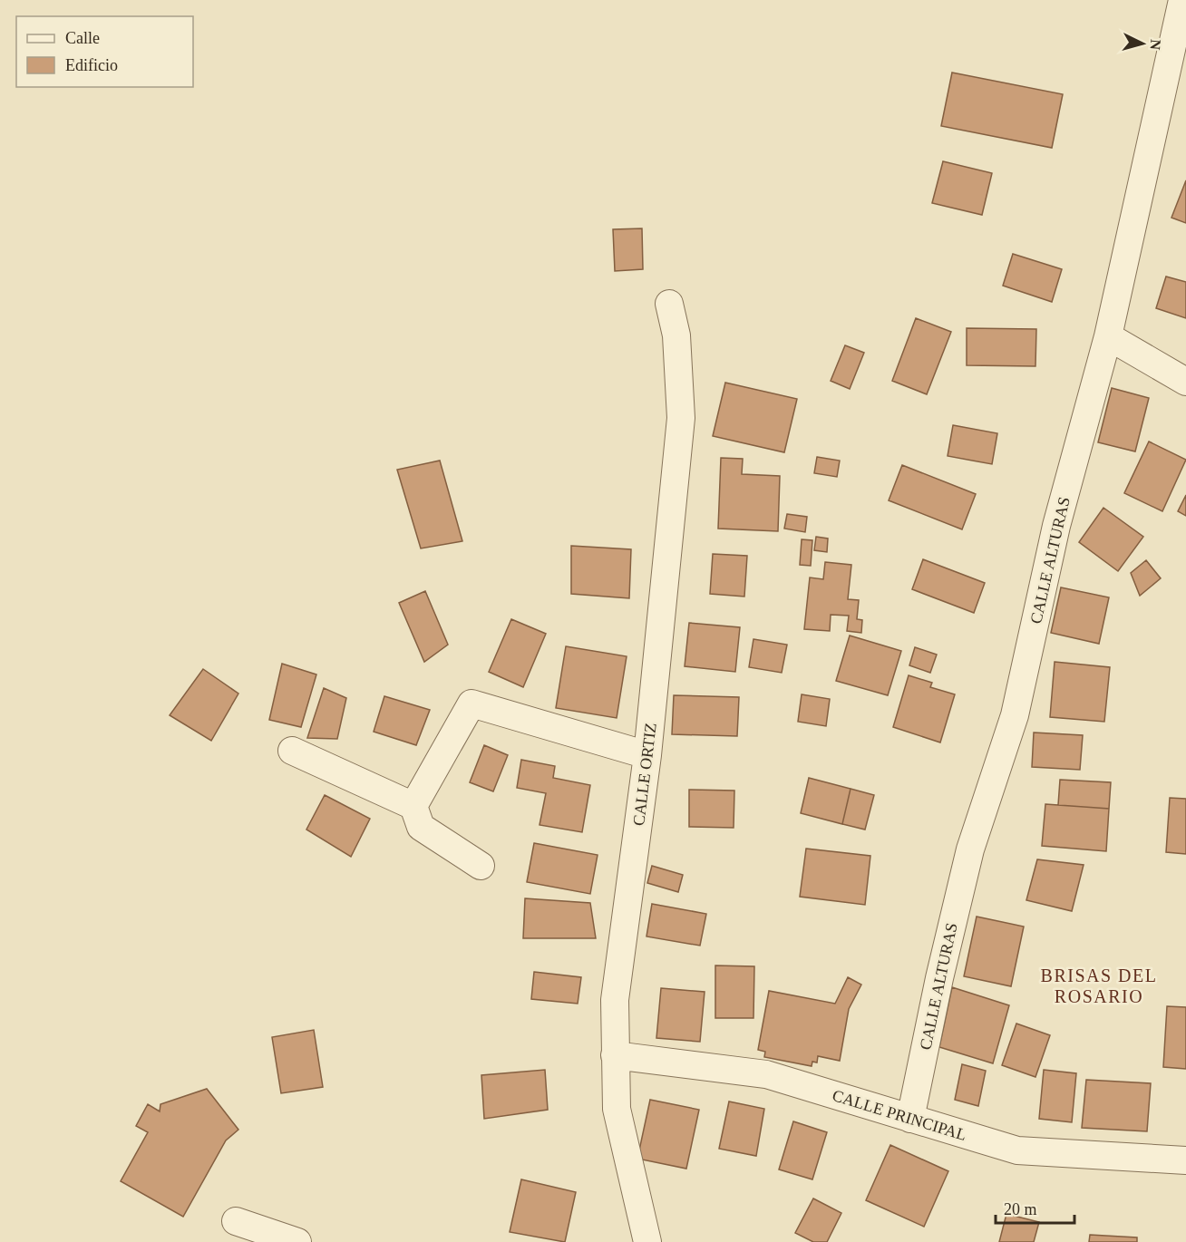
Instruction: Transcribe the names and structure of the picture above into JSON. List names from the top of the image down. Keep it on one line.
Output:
{"streets":{"street":["CALLE ALTURAS","CALLE ORTIZ","CALLE PRINCIPAL"]},"crossings":[["CALLE ALTURAS","CALLE PRINCIPAL"],["CALLE ORTIZ","CALLE PRINCIPAL"]],"districts":["BRISAS DEL ROSARIO"],"legend":["Calle","Edificio"],"scale_bar":"20 m","north":"right"}
